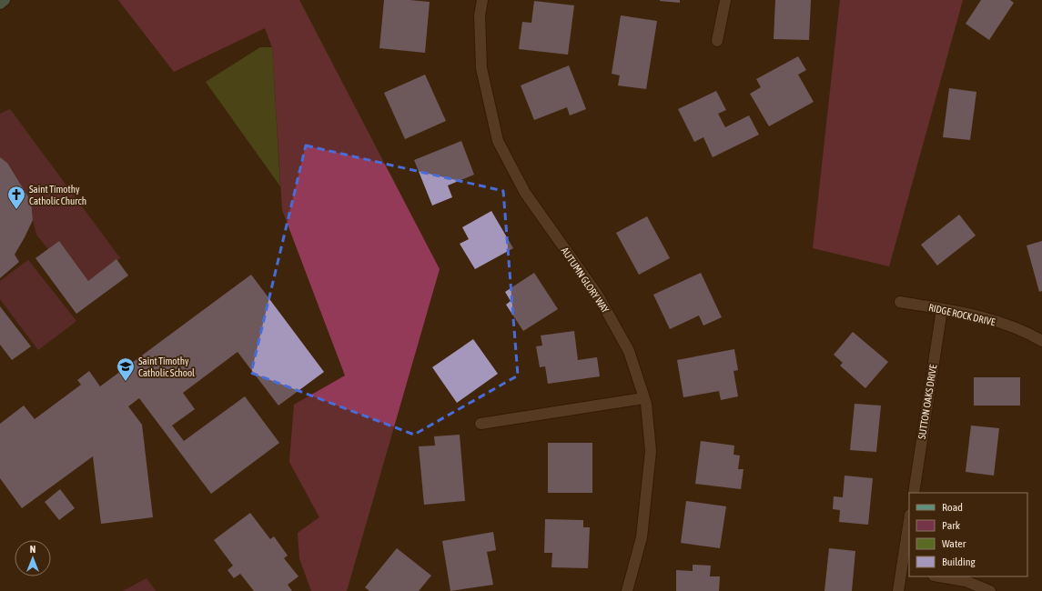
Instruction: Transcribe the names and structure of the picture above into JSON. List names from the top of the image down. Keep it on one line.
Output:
{"streets":{"street":["AUTUMN GLORY WAY","RIDGE ROCK DRIVE","SUTTON OAKS DRIVE"]},"crossings":[["RIDGE ROCK DRIVE","SUTTON OAKS DRIVE"]],"places":{"church":["Saint Timothy Catholic Church"],"school or university":["Saint Timothy Catholic School"]},"legend":["Road","Park","Water","Building"],"north":"top"}
